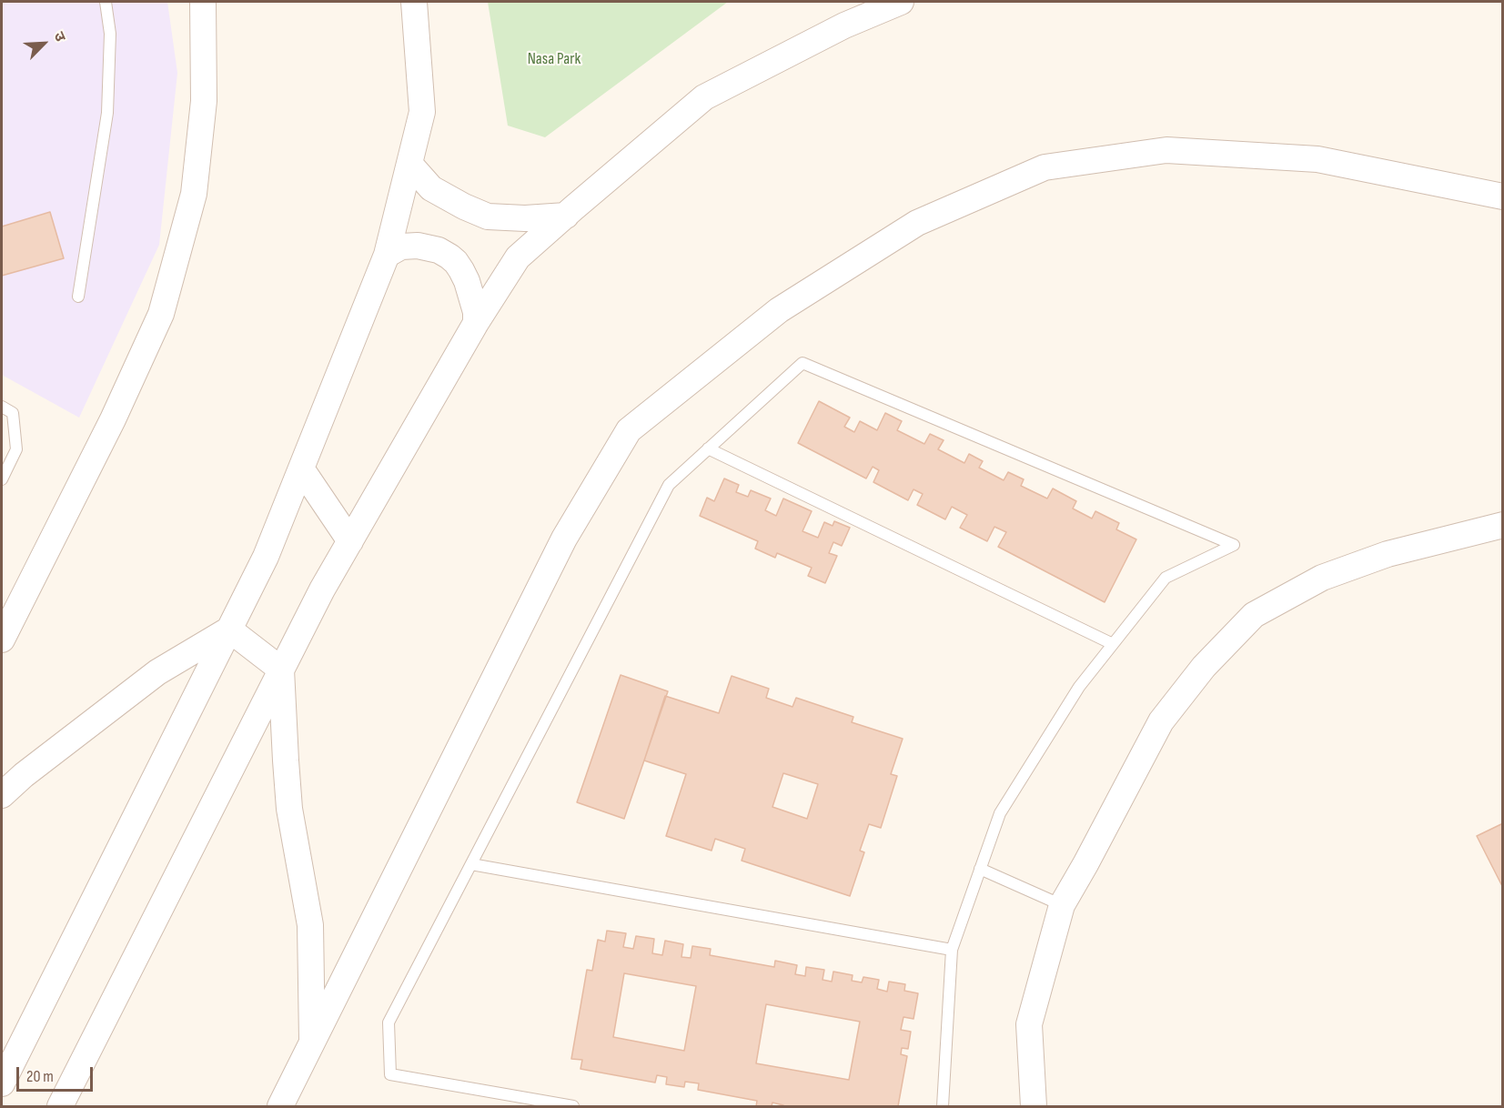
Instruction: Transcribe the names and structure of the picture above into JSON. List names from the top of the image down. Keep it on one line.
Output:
{"parks":["Nasa Park"],"scale_bar":"20 m","north":"top right"}
